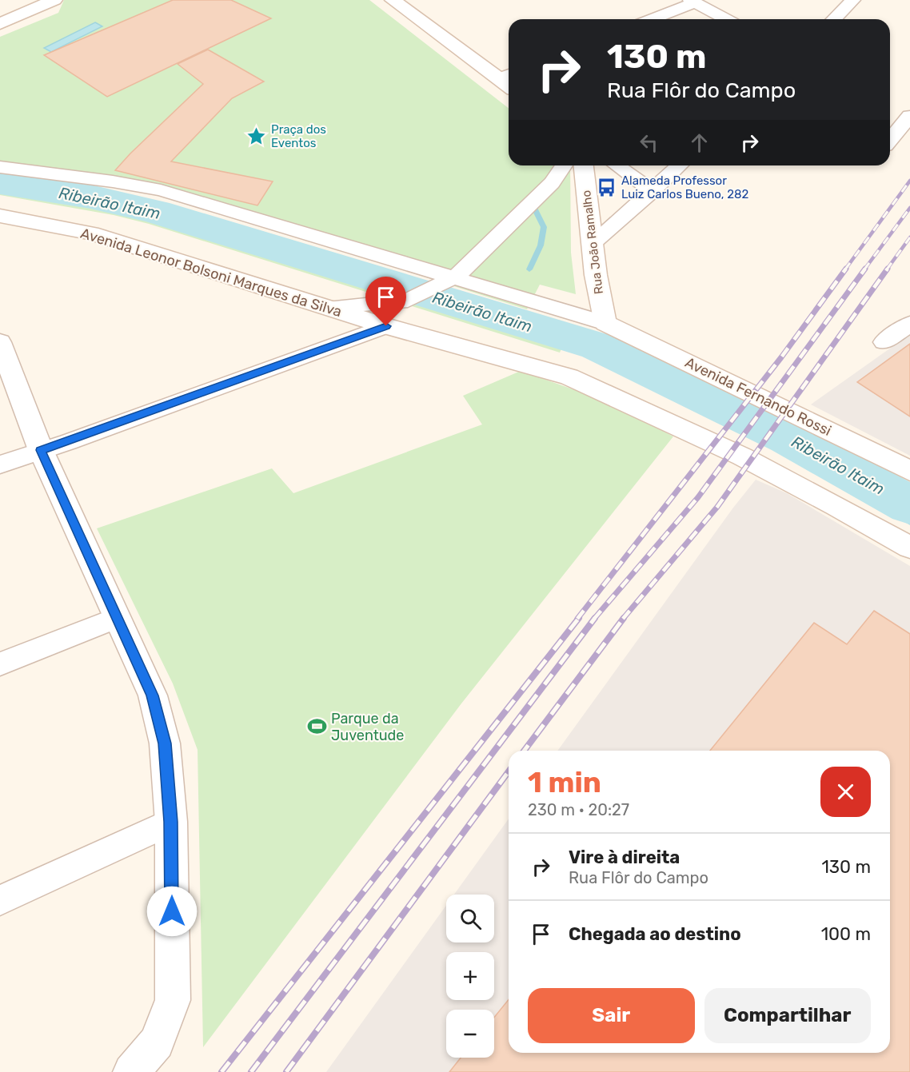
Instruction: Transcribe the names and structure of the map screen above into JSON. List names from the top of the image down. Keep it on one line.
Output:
{"streets":{"main road":["Rua João Ramalho","Avenida Leonor Bolsoni Marques da Silva","Avenida Fernando Rossi"]},"crossings":[["Rua João Ramalho","Avenida Fernando Rossi"]],"water":["Ribeirão Itaim"],"places":{"place":["Praça dos Eventos"],"bus stop":["Alameda Professor Luiz Carlos Bueno, 282"],"sports":["Parque da Juventude"]},"page":{"turn":["130 m","Rua Flôr do Campo"],"heading":["1 min","230 m · 20:27"],"list":[{"name":"Vire à direita","note":"Rua Flôr do Campo","value":"130 m"},{"name":"Chegada ao destino","value":"100 m"}],"map_buttons":["+","−"],"buttons":["Sair","Compartilhar"]}}
